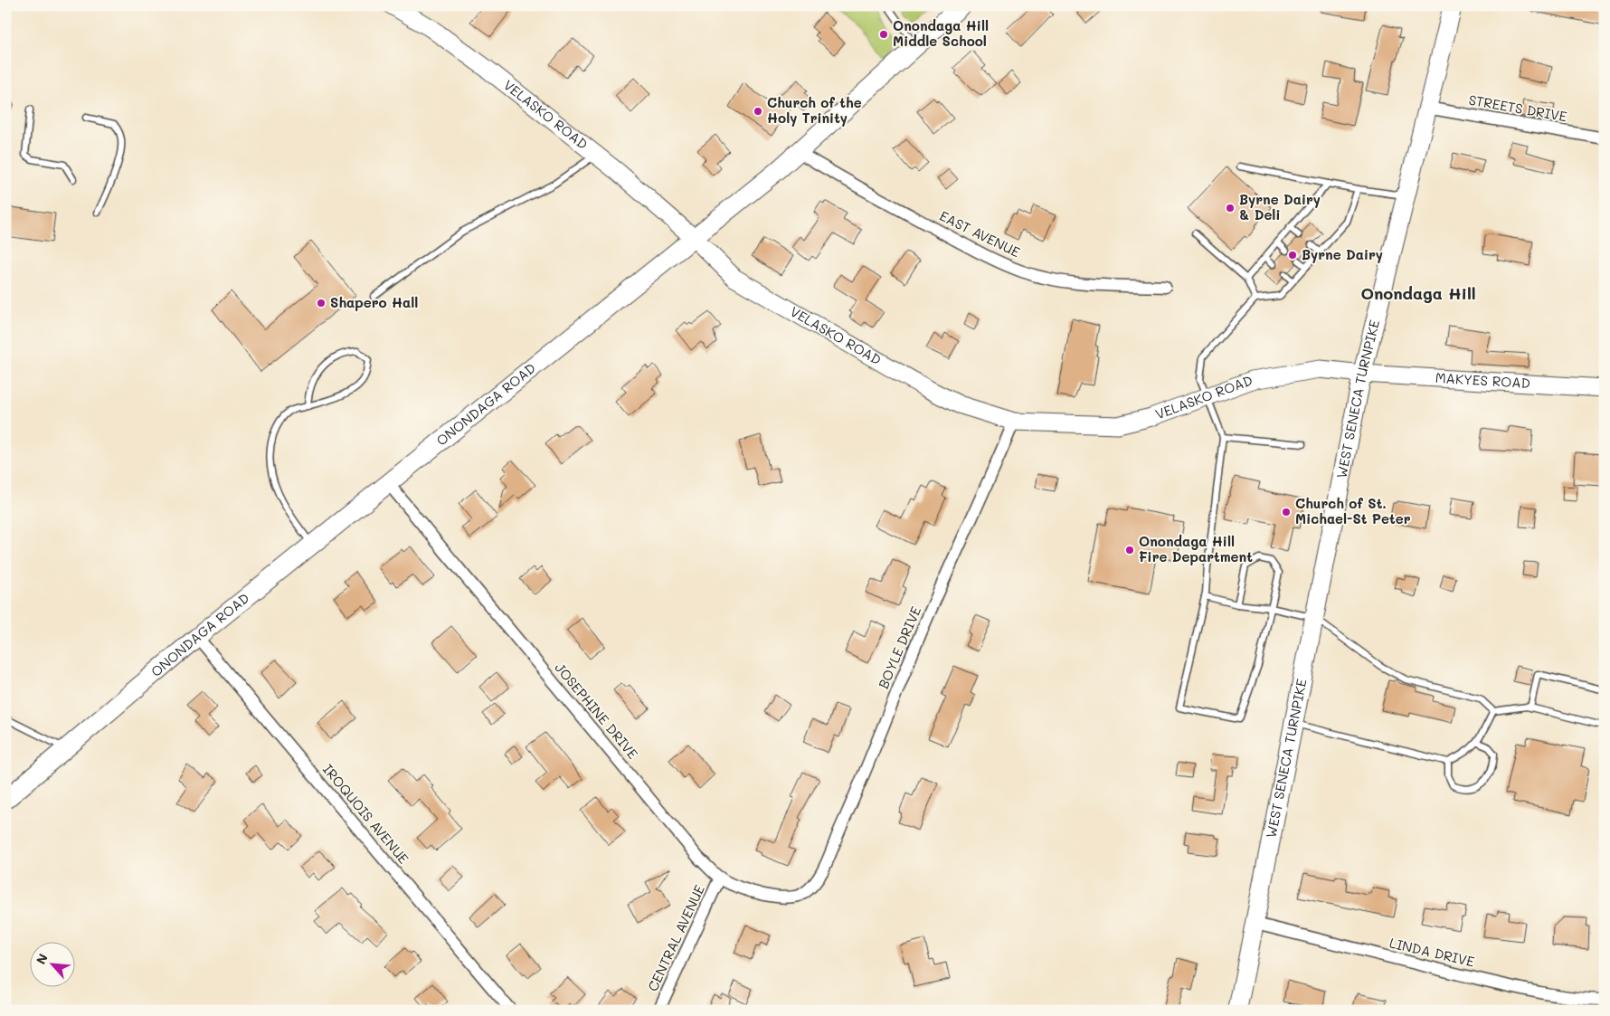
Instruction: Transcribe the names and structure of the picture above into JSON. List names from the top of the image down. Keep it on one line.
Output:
{"streets":{"main road":["WEST SENECA TURNPIKE","ONONDAGA ROAD"],"street":["STREETS DRIVE","VELASKO ROAD","EAST AVENUE","MAKYES ROAD","BOYLE DRIVE","JOSEPHINE DRIVE","IROQUOIS AVENUE","CENTRAL AVENUE","LINDA DRIVE"]},"crossings":[["STREETS DRIVE","WEST SENECA TURNPIKE"],["VELASKO ROAD","MAKYES ROAD"],["VELASKO ROAD","WEST SENECA TURNPIKE"],["VELASKO ROAD","ONONDAGA ROAD"],["VELASKO ROAD","BOYLE DRIVE"],["EAST AVENUE","ONONDAGA ROAD"],["MAKYES ROAD","WEST SENECA TURNPIKE"],["WEST SENECA TURNPIKE","LINDA DRIVE"],["ONONDAGA ROAD","JOSEPHINE DRIVE"],["ONONDAGA ROAD","IROQUOIS AVENUE"],["BOYLE DRIVE","JOSEPHINE DRIVE"],["JOSEPHINE DRIVE","CENTRAL AVENUE"]],"districts":["Onondaga Hill"],"places":["Onondaga Hill Middle School","Church of the Holy Trinity","Byrne Dairy & Deli","Byrne Dairy","Shapero Hall","Church of St. Michael-St Peter","Onondaga Hill Fire Department"],"north":"top left"}
